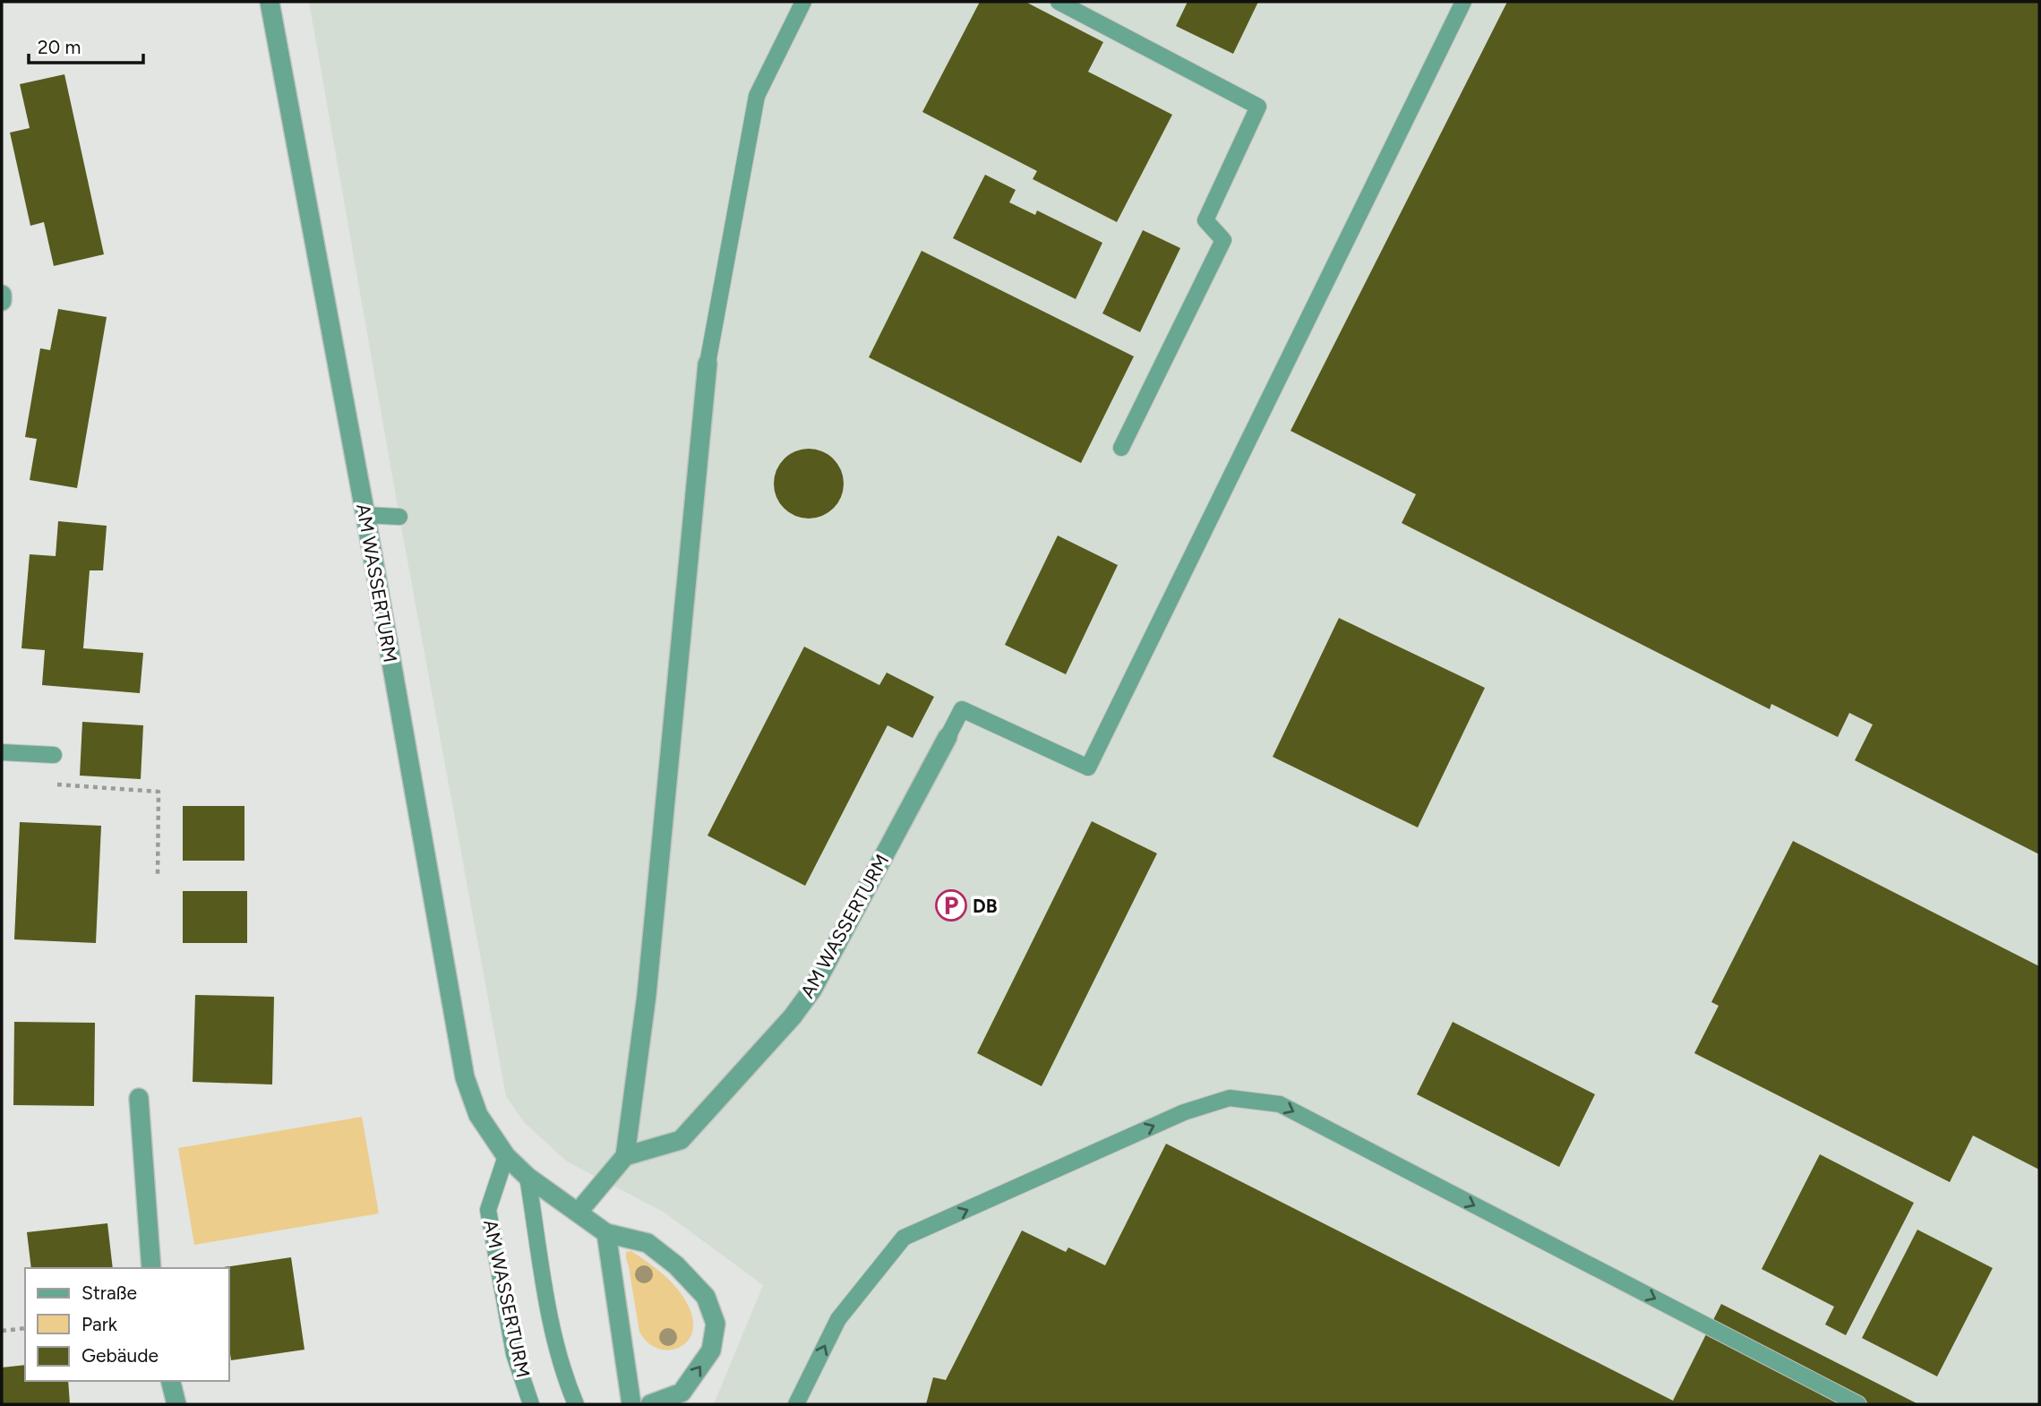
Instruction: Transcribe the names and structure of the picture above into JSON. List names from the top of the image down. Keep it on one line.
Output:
{"streets":{"street":["AM WASSERTURM"]},"places":{"parking":["DB"]},"legend":["Straße","Park","Gebäude"],"scale_bar":"20 m"}
